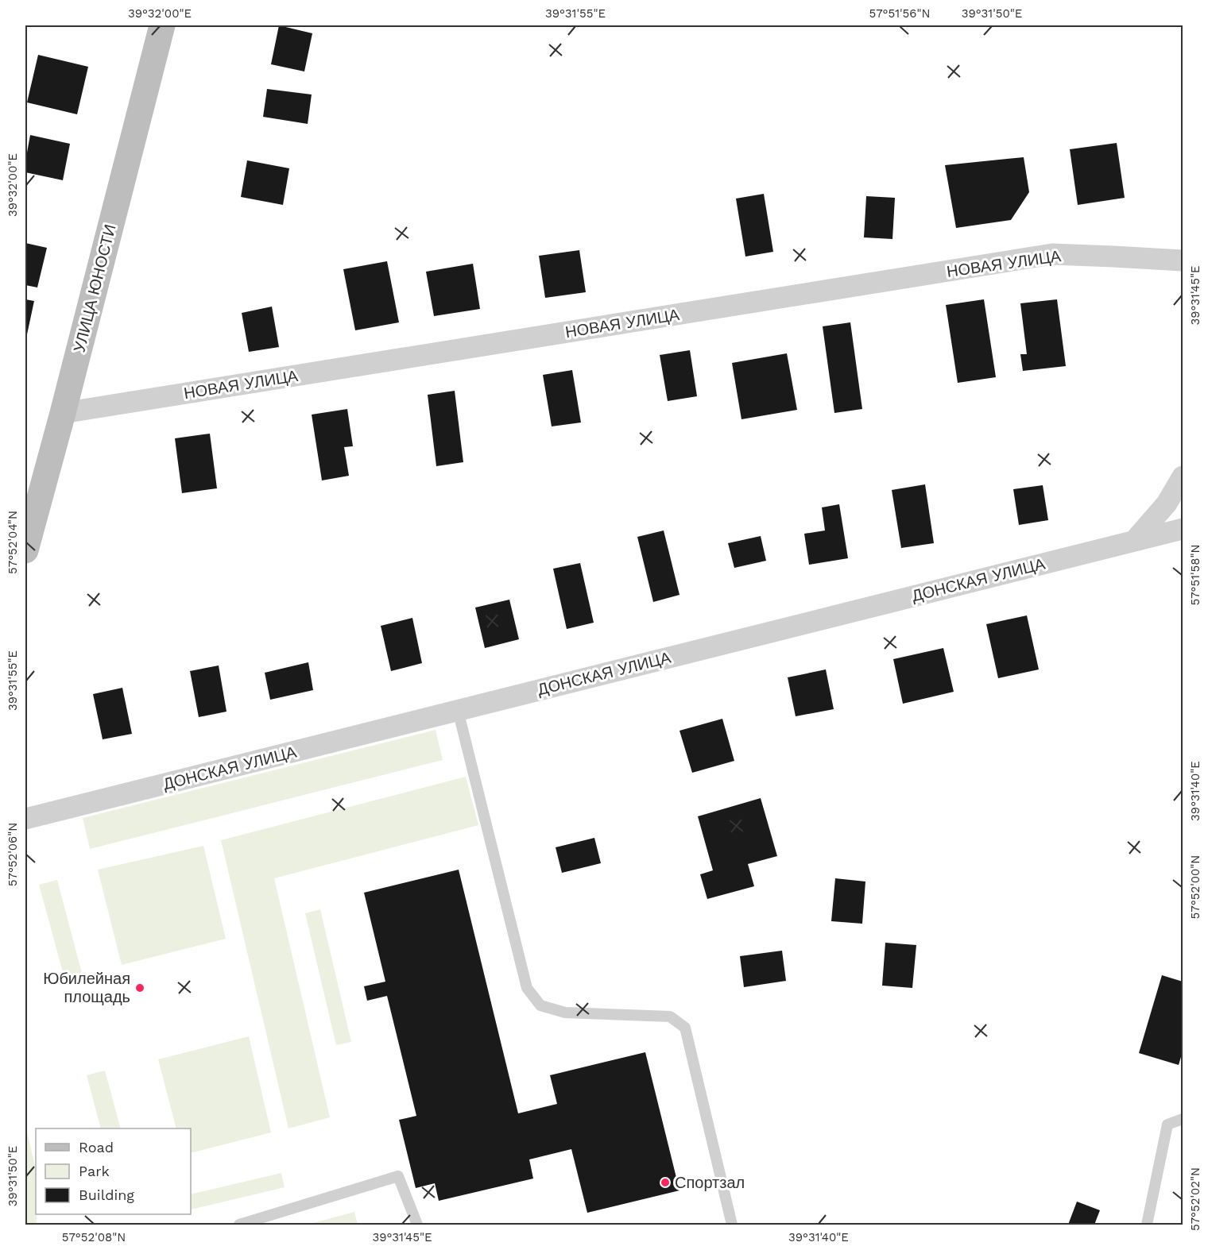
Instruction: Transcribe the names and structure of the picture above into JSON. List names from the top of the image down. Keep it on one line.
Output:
{"streets":{"street":["НОВАЯ УЛИЦА","УЛИЦА ЮНОСТИ","ДОНСКАЯ УЛИЦА"]},"crossings":[["НОВАЯ УЛИЦА","УЛИЦА ЮНОСТИ"]],"places":["Юбилейная площадь","Спортзал"],"legend":["Road","Park","Building"],"coordinates":["39°32'00\"E","39°31'55\"E","57°51'56\"N","39°31'50\"E","39°31'45\"E","57°52'04\"N","57°51'58\"N","39°31'40\"E","57°52'06\"N","57°52'00\"N","57°52'02\"N","57°52'08\"N"]}
